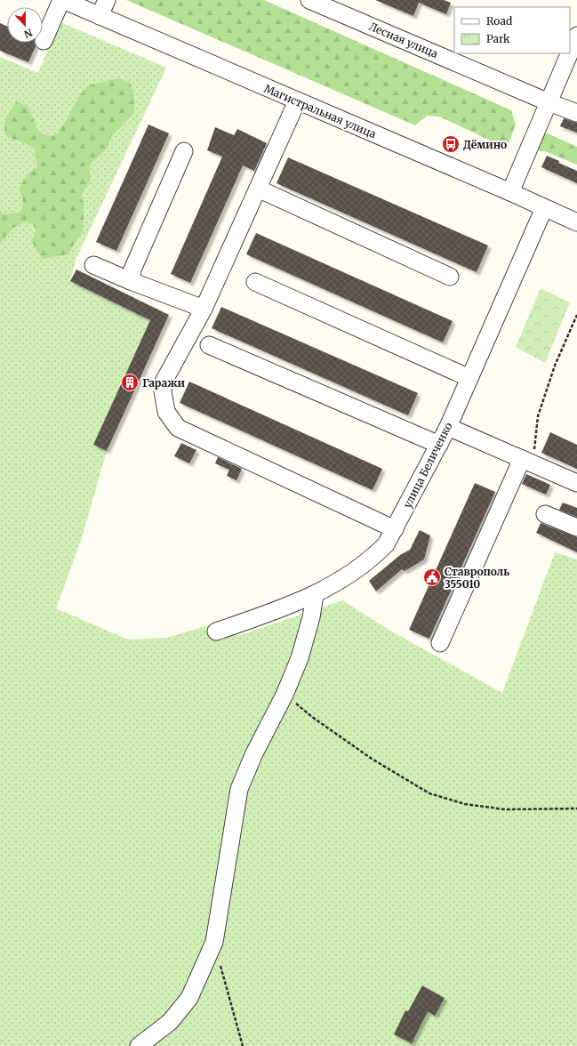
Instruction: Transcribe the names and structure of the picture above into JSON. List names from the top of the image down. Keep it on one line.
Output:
{"streets":{"street":["Лесная улица","Магистральная улица","улица Беличенко"]},"crossings":[["Магистральная улица","улица Беличенко"]],"places":{"bus stop":["Дёмино"],"building":["Гаражи"],"public building":["Ставрополь 355010"]},"legend":["Road","Park"],"north":"bottom"}
